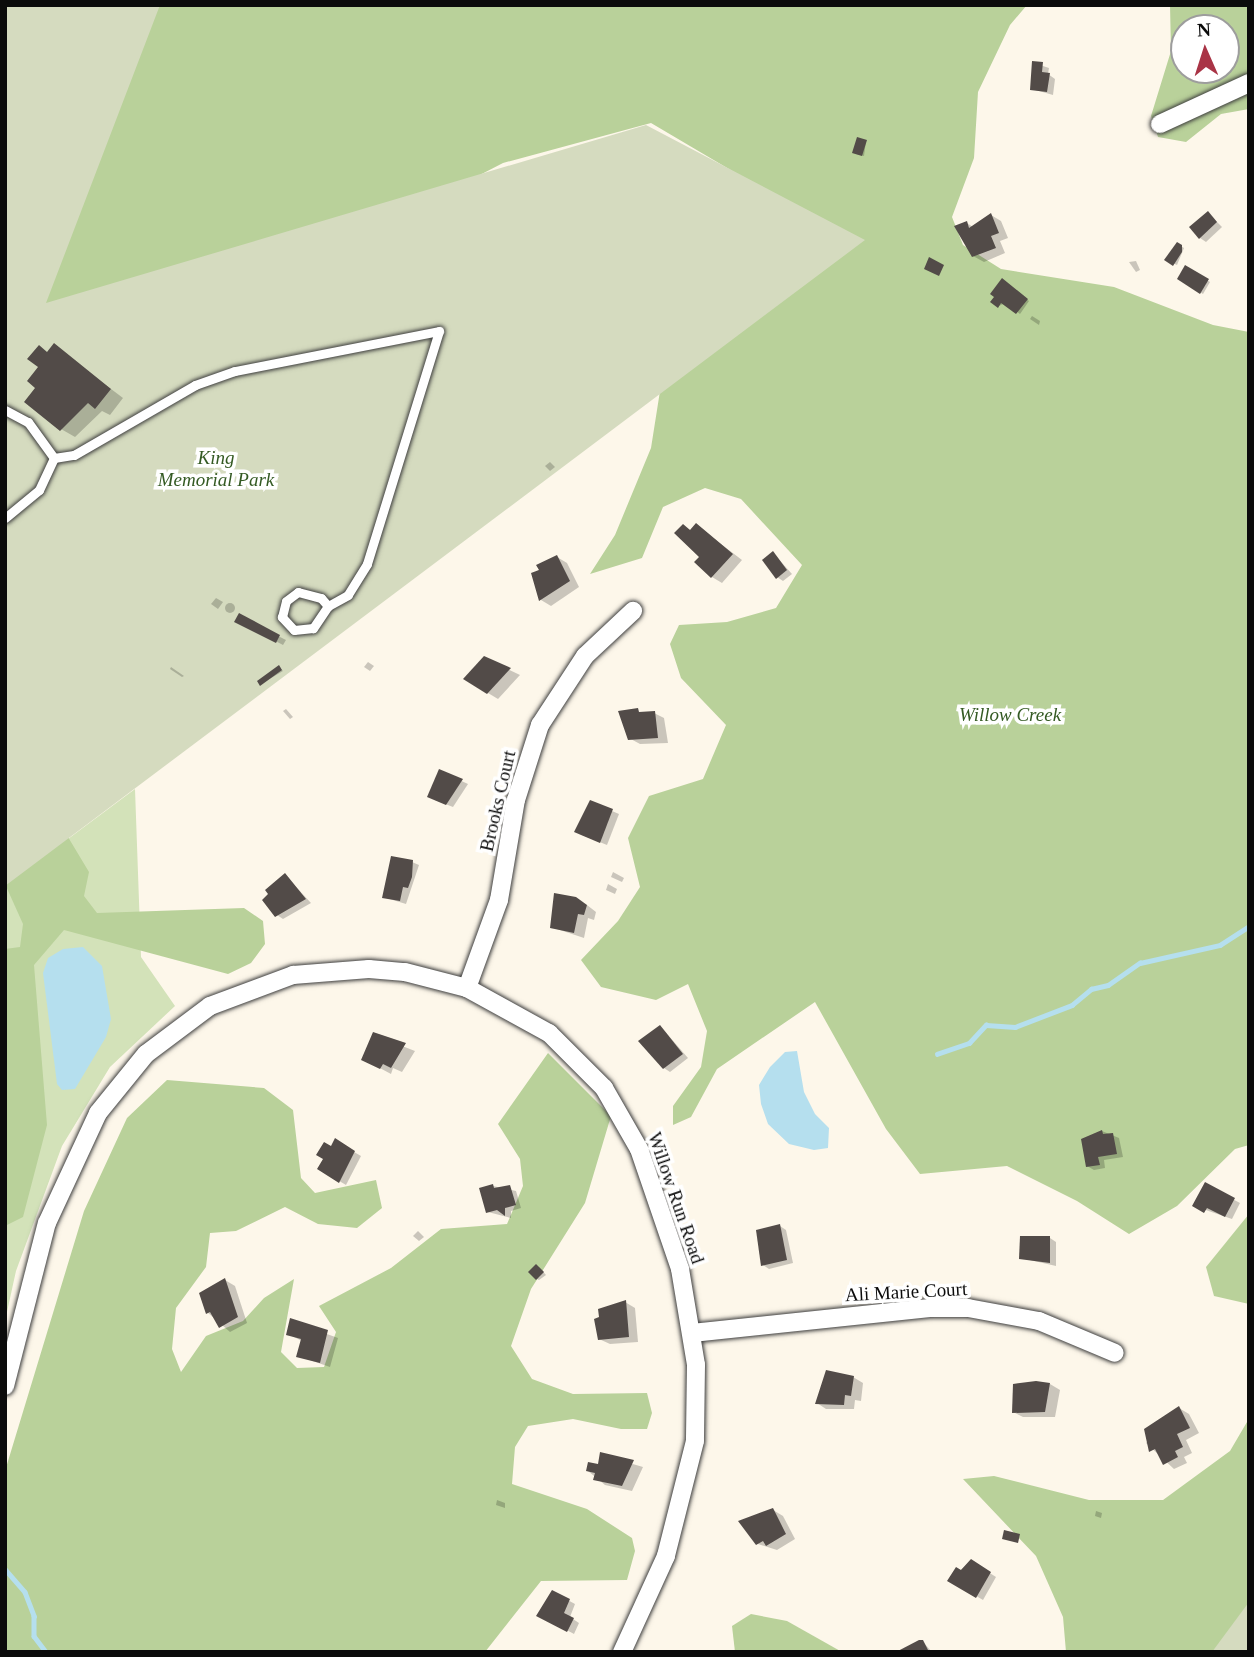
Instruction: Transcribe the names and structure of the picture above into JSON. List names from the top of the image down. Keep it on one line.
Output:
{"streets":{"street":["Brooks Court","Willow Run Road","Ali Marie Court"]},"crossings":[["Brooks Court","Willow Run Road"],["Willow Run Road","Ali Marie Court"]],"parks":["King Memorial Park","Willow Creek"],"north":"top"}
